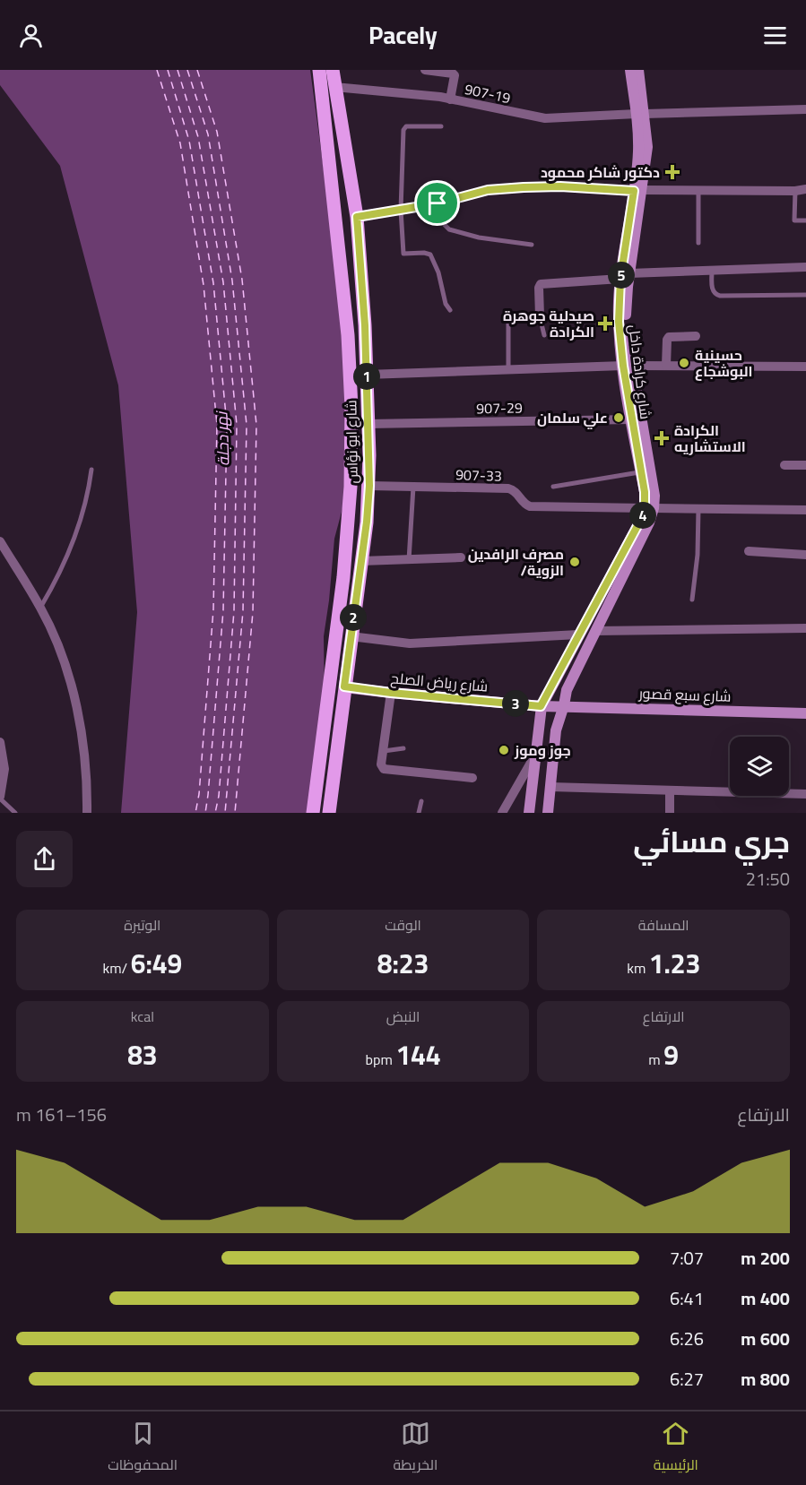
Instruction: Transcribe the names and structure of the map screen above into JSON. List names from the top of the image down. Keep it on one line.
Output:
{"streets":{"main road":["شارع كرادة داخل","شارع ابو نؤاس","شارع رياض الصلح","شارع سبع قصور"],"street":["907-19","907-29","907-33"]},"crossings":[["907-19","شارع كرادة داخل"],["907-19","شارع ابو نؤاس"],["شارع كرادة داخل","907-29"],["شارع كرادة داخل","907-33"],["شارع كرادة داخل","شارع رياض الصلح"],["شارع كرادة داخل","شارع سبع قصور"],["907-29","شارع ابو نؤاس"],["شارع ابو نؤاس","907-33"],["شارع ابو نؤاس","شارع رياض الصلح"],["شارع رياض الصلح","شارع سبع قصور"]],"water":["نهر دجلة"],"places":{"health":["دكتور شاكر محمود","صيدلية جوهرة الكرادة","الكرادة الاستشاريه"],"other":["حسينية البوشجاع","علي سلمان","مصرف الرافدين /الزوية","جوز وموز"]},"page":{"header":"Pacely","pins":["5","1","4","2","3"],"heading":["جري مسائي","21:50"],"stats":[["المسافة","1.23 km"],["الوقت","8:23"],["الوتيرة","6:49 /km"],["الارتفاع","9 m"],["النبض","144 bpm"],["kcal","83"]],"chart":["الارتفاع","156–161 m"],"list":[{"name":"200 m","note":"7:07"},{"name":"400 m","note":"6:41"},{"name":"600 m","note":"6:26"},{"name":"800 m","note":"6:27"}],"tabs":["الرئيسية","الخريطة","المحفوظات"]}}
